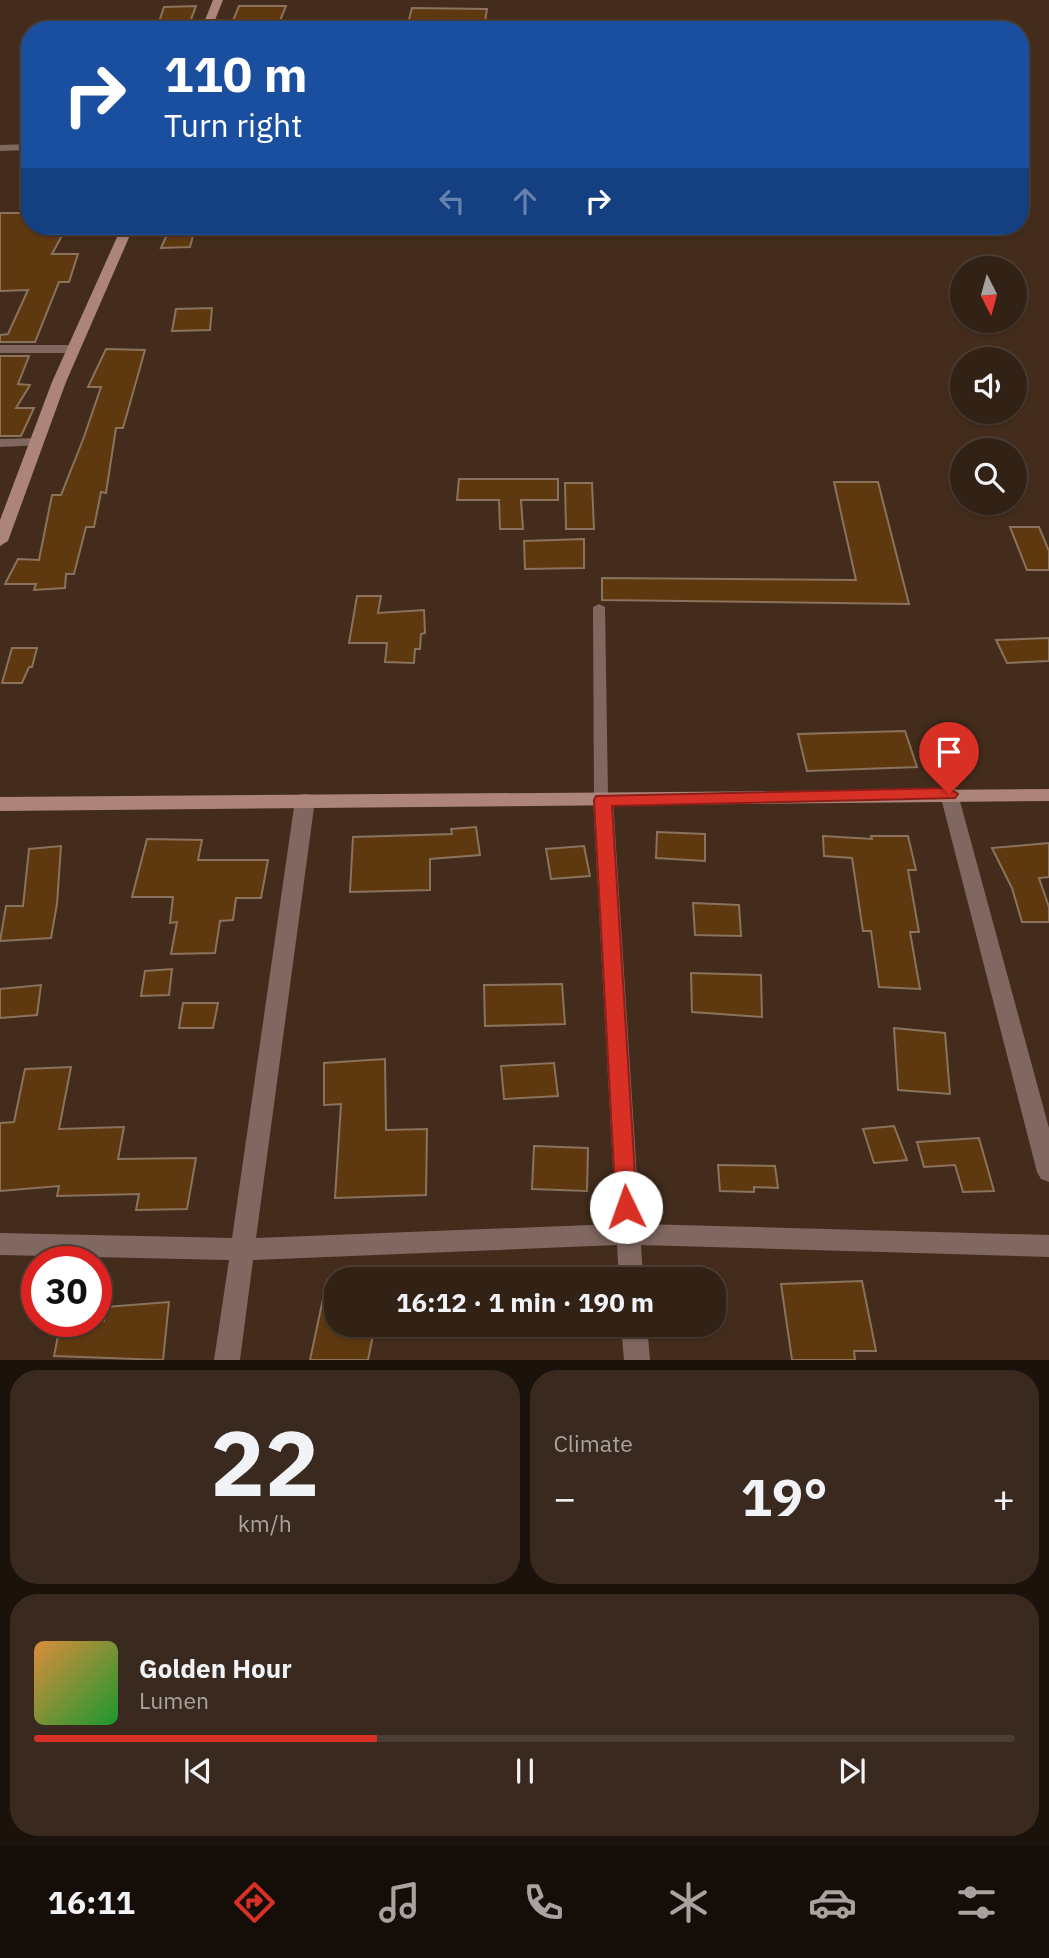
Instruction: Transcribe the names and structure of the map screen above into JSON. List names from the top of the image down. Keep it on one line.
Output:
{"north":"bottom","page":{"turn":["110 m","Turn right"],"limit":"30","trip":"16:12 · 1 min · 190 m","tile":[["22","km/h"],"Climate"],"heat":["−","19°","+"],"song":["Golden Hour","Lumen"],"tabs":"16:11"}}
